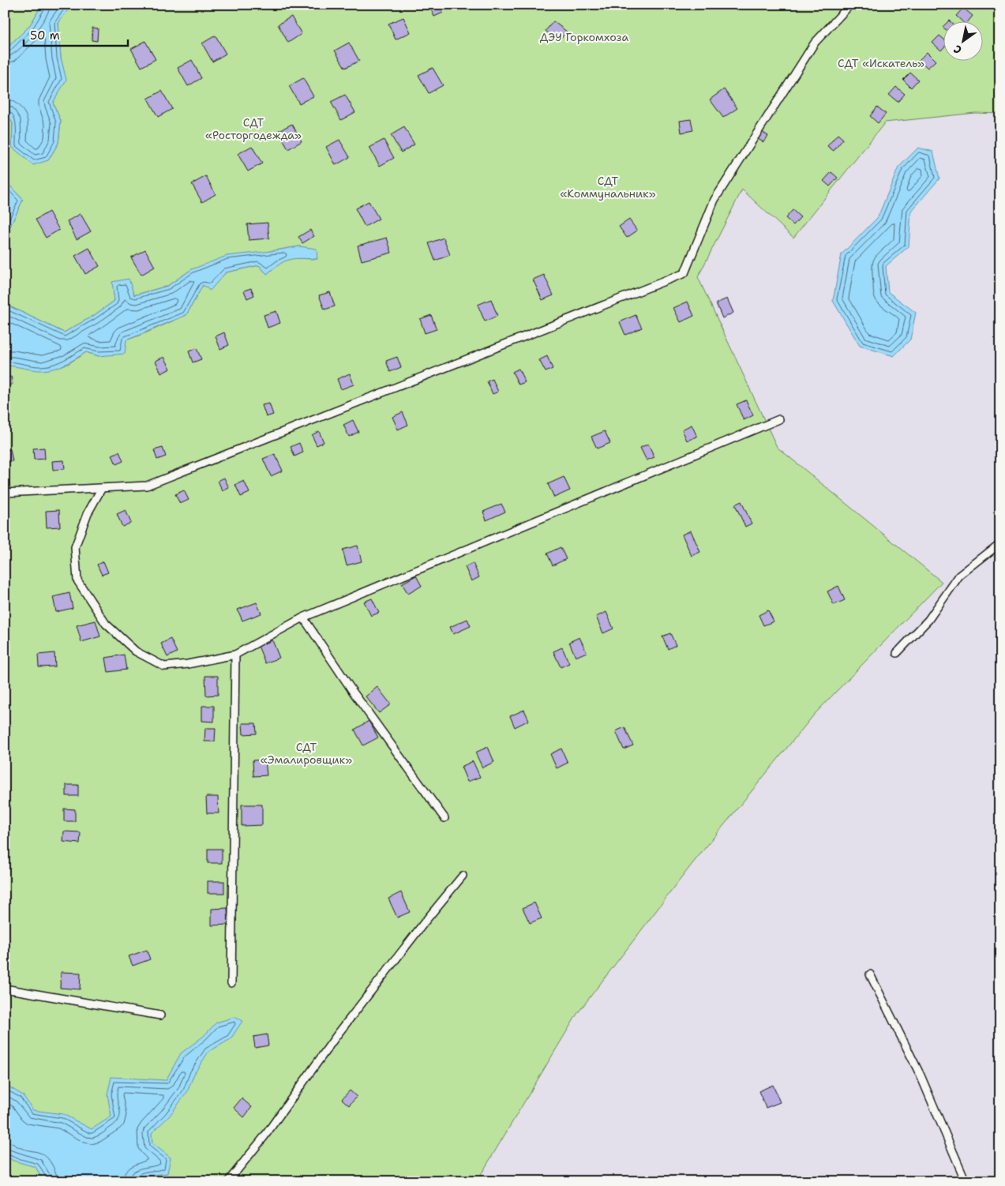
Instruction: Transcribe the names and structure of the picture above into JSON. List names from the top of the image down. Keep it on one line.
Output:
{"parks":["ДЭУ Горкомхоза","СДТ «Искатель»","СДТ «Росторгодежда»","СДТ «Коммунальник»","СДТ «Эмалировщик»"],"scale_bar":"50 m","north":"bottom left"}
